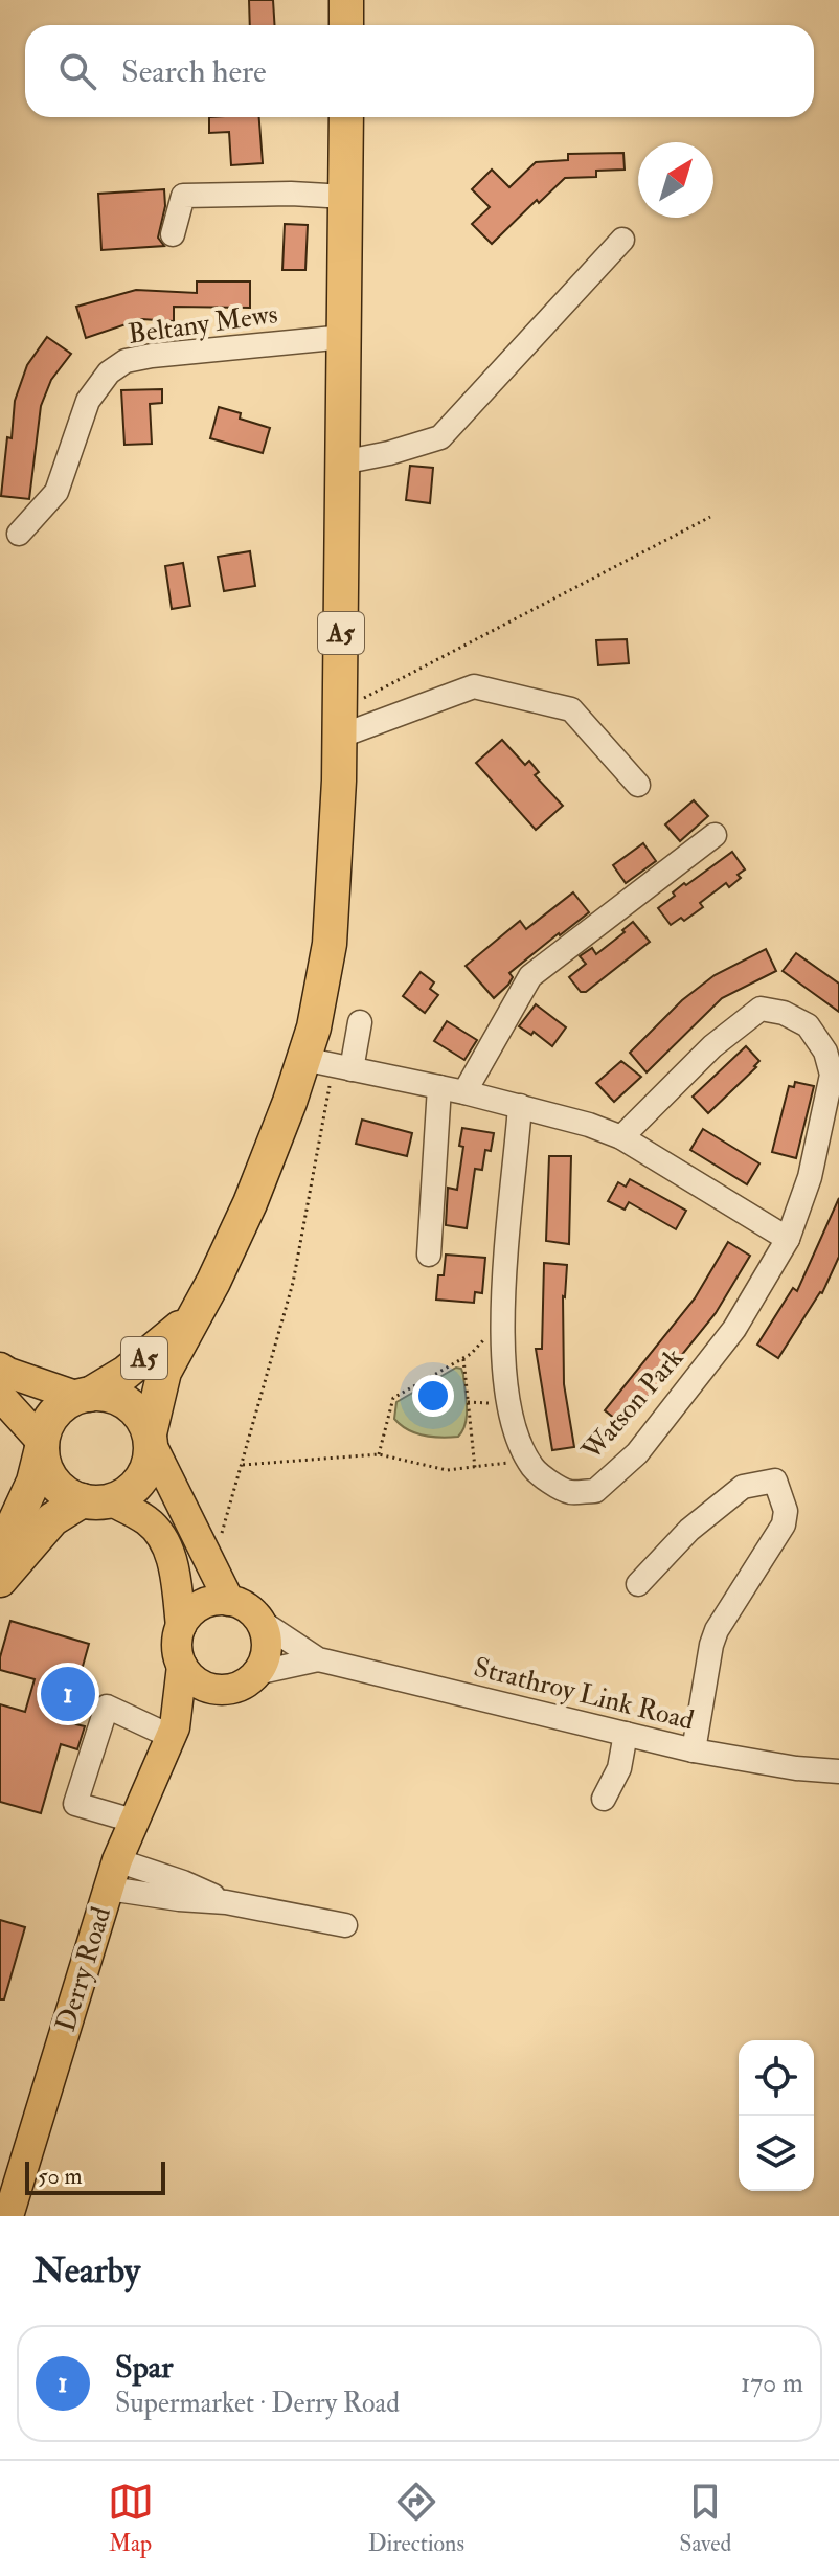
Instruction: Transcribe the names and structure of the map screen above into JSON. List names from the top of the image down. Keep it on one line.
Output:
{"streets":{"highway":["A5"],"main road":["Derry Road"],"street":["Beltany Mews","Watson Park","Strathroy Link Road"]},"crossings":[["Beltany Mews","A5"],["Strathroy Link Road","Derry Road"]],"scale_bar":"50 m","north":"top right","page":{"search":"Search here","pins":"1","scale":"50 m","heading":"Nearby","list":[{"mark":"1","name":"Spar","note":"Supermarket · Derry Road","value":"170 m"}],"nav":["Map","Directions","Saved"]}}
